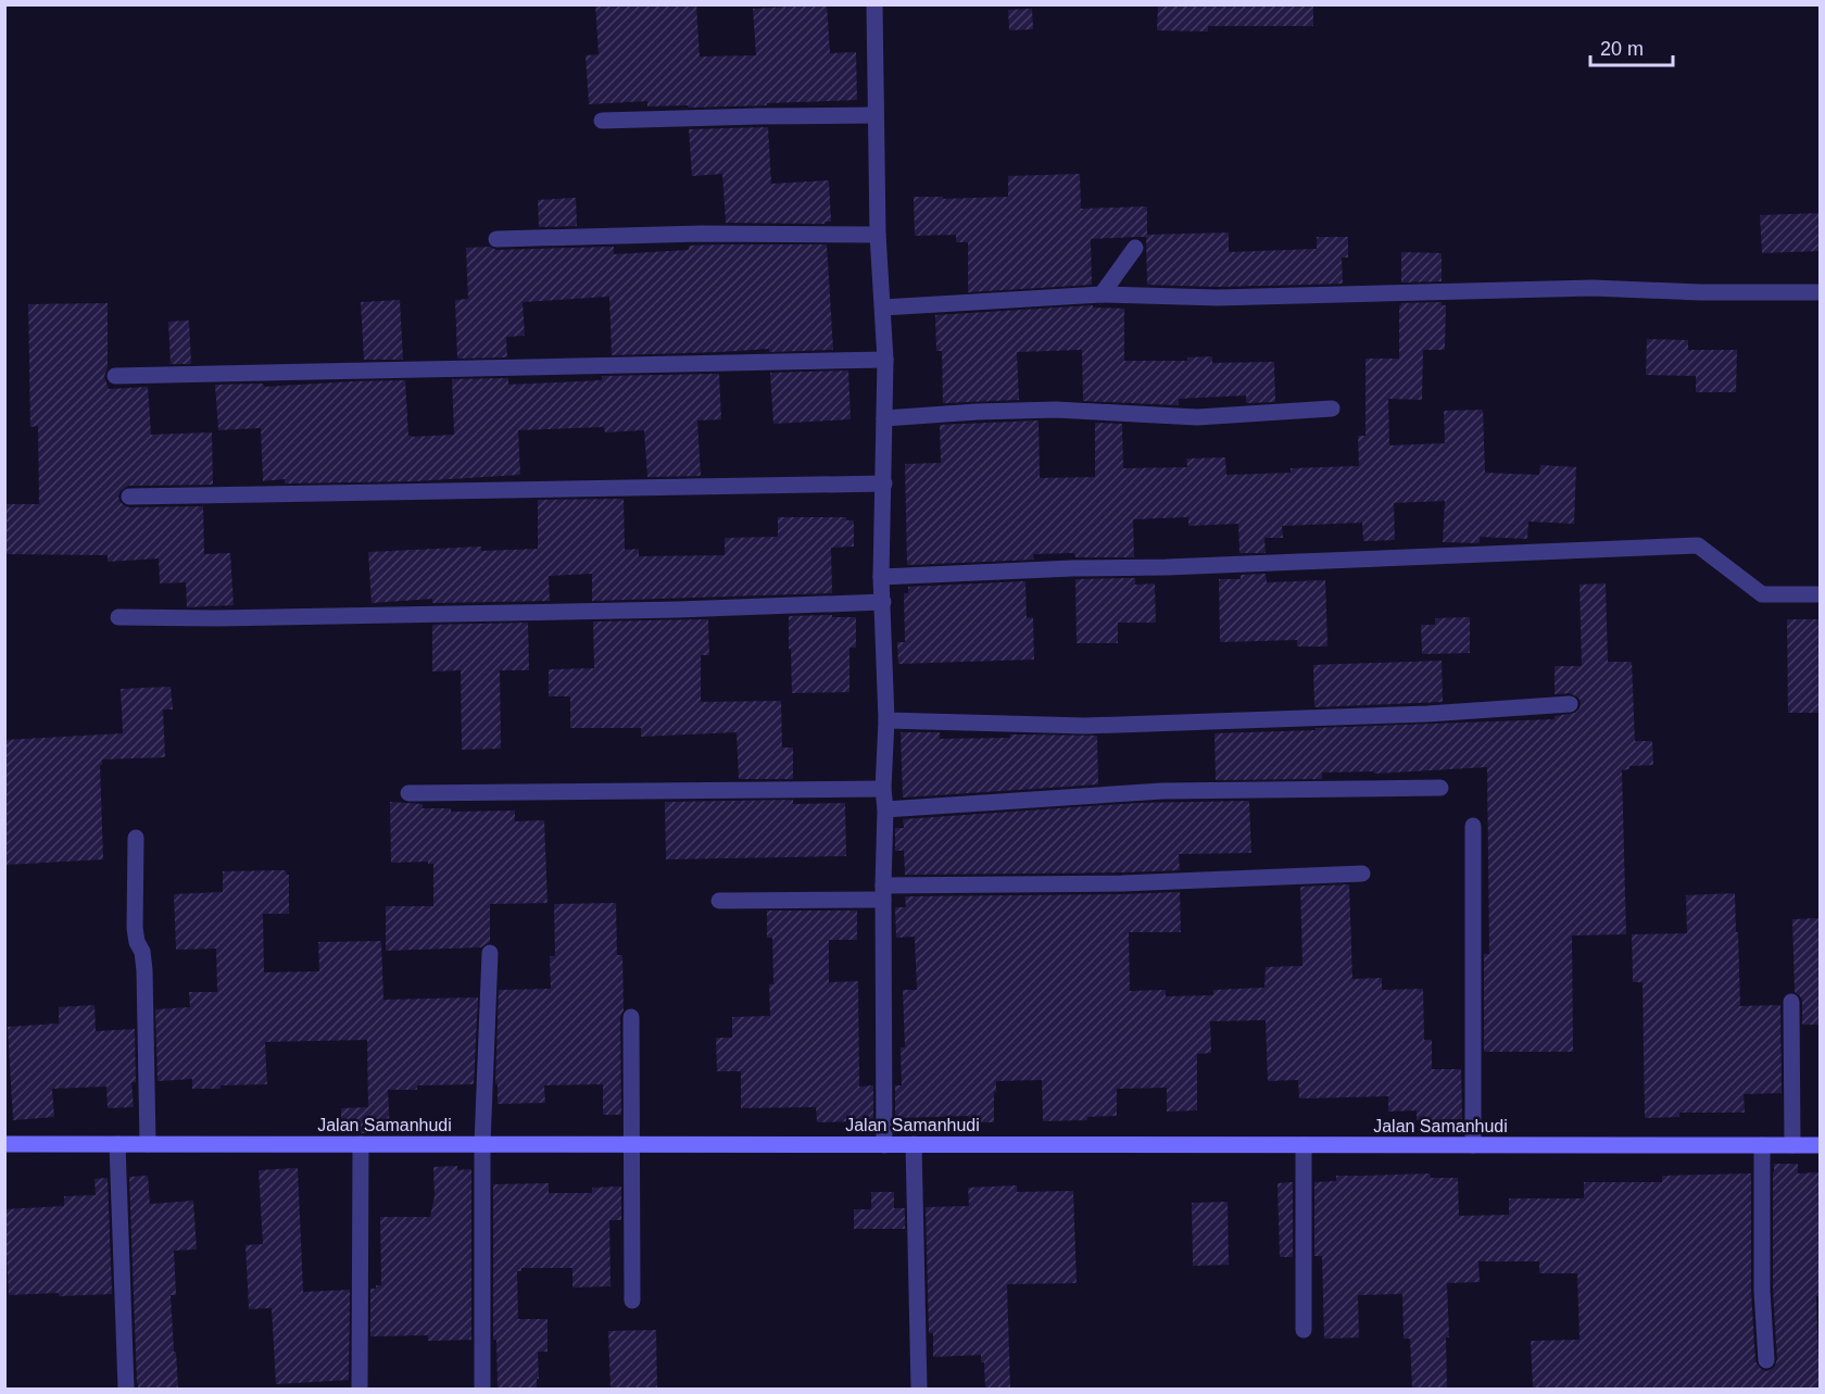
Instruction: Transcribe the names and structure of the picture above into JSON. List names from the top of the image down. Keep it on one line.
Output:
{"streets":{"street":["Jalan Samanhudi"]},"scale_bar":"20 m"}
